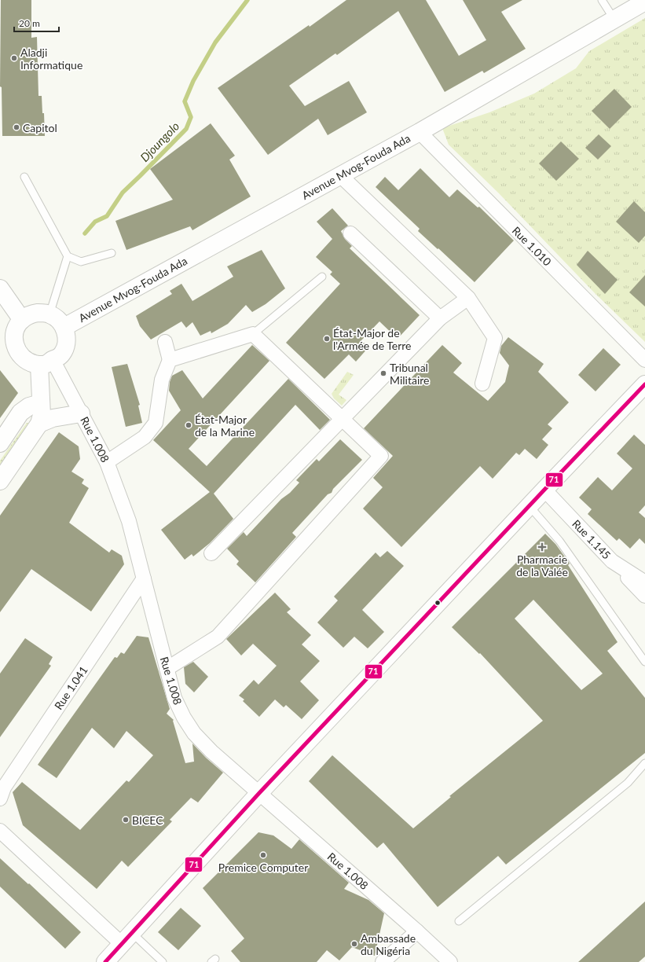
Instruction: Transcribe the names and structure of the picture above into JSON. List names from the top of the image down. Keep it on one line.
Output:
{"streets":{"main road":["Avenue Mvog-Fouda Ada"],"street":["Rue 1.010","Rue 1.008","Rue 1.145","Rue 1.041"]},"crossings":[["Avenue Mvog-Fouda Ada","Rue 1.010"],["Avenue Mvog-Fouda Ada","Rue 1.008"],["Rue 1.008","Rue 1.041"]],"water":["Djoungolo"],"places":{"other":["Aladji Informatique","Capitol","État-Major de l'Armée de Terre","Tribunal Militaire","État-Major de la Marine","BICEC","Premice Computer","Ambassade du Nigéria"],"health":["Pharmacie de la Valée"]},"lines":["transit line 71"],"scale_bar":"20 m"}
